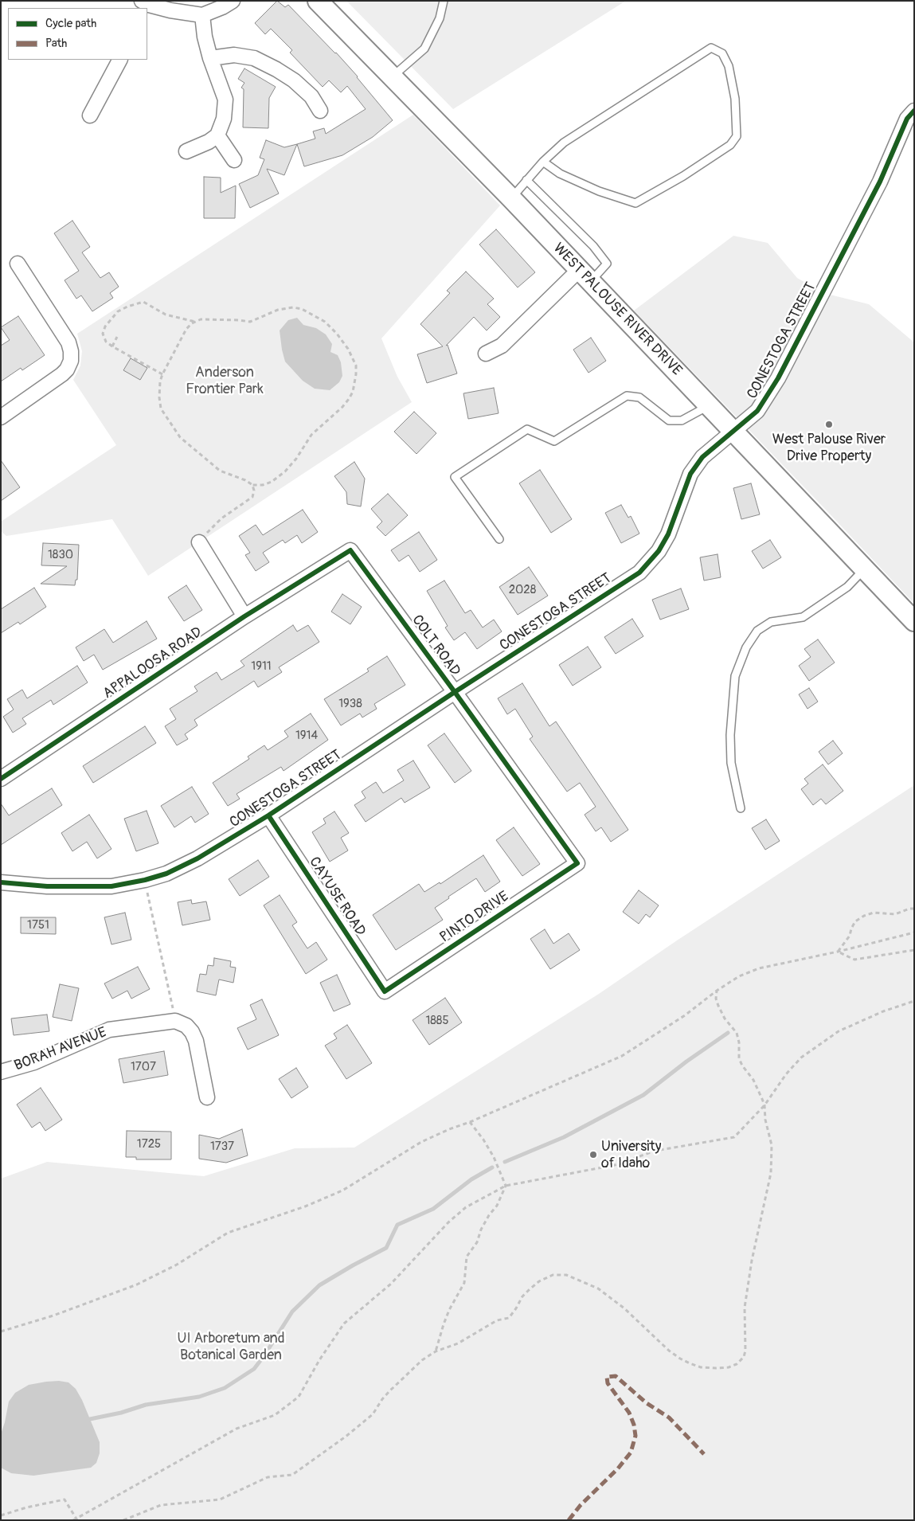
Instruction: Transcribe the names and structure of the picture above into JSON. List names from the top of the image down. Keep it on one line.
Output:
{"streets":{"street":["WEST PALOUSE RIVER DRIVE","CONESTOGA STREET","COLT ROAD","APPALOOSA ROAD","CAYUSE ROAD","PINTO DRIVE","BORAH AVENUE"]},"crossings":[["WEST PALOUSE RIVER DRIVE","CONESTOGA STREET"],["CONESTOGA STREET","COLT ROAD"],["CONESTOGA STREET","CAYUSE ROAD"],["COLT ROAD","APPALOOSA ROAD"],["COLT ROAD","PINTO DRIVE"],["CAYUSE ROAD","PINTO DRIVE"]],"parks":["Anderson Frontier Park","UI Arboretum and Botanical Garden"],"places":["West Palouse River Drive Property","University of Idaho"],"house_numbers":["1830","2028","1911","1938","1914","1751","1885","1707","1725","1737"],"legend":["Cycle path","Path"]}
